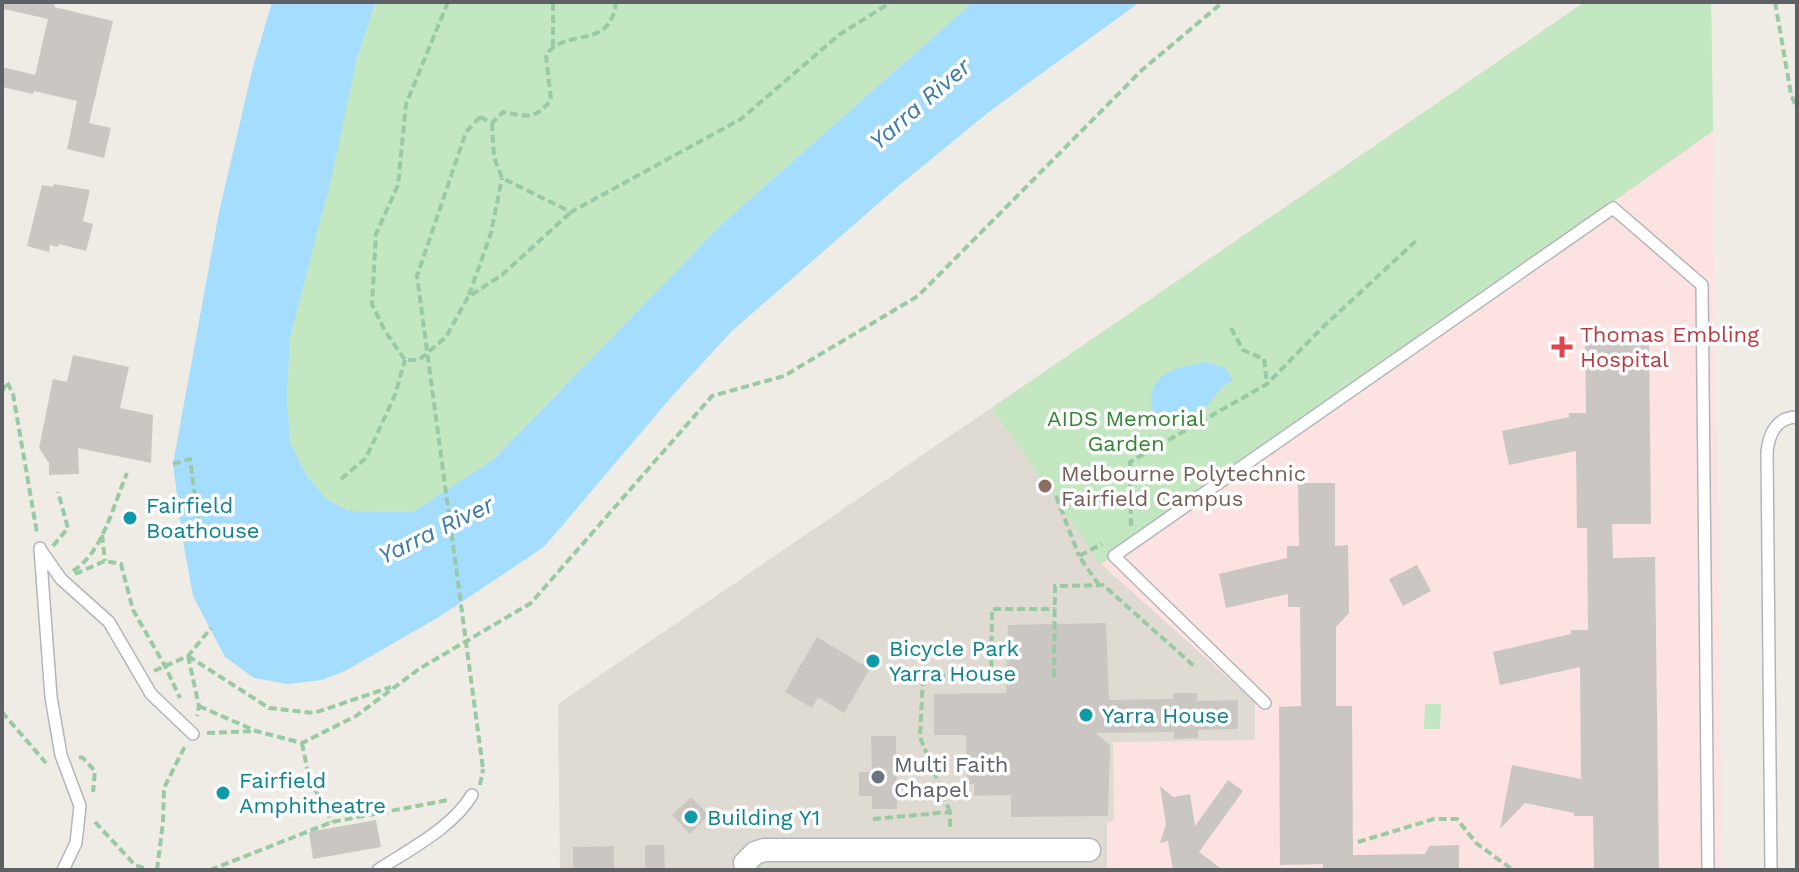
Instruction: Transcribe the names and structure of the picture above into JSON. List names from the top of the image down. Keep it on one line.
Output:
{"water":["Yarra River"],"parks":["AIDS Memorial Garden"],"places":{"health":["Thomas Embling Hospital"],"other":["Melbourne Polytechnic Fairfield Campus","Fairfield Boathouse","Bicycle Park Yarra House","Yarra House","Multi Faith Chapel","Fairfield Amphitheatre","Building Y1"]}}
